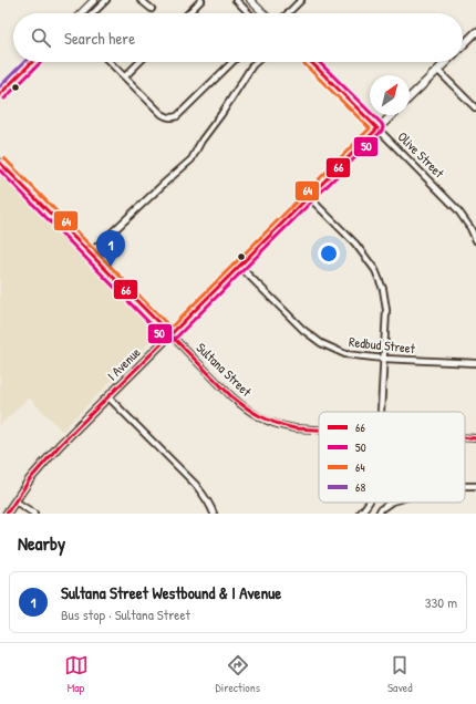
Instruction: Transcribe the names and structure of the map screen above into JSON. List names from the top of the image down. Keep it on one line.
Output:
{"streets":{"main road":["I Avenue"],"street":["Olive Street","Redbud Street","Sultana Street"]},"crossings":[["Olive Street","I Avenue"],["Redbud Street","I Avenue"],["I Avenue","Sultana Street"]],"lines":["transit line 66","transit line 50","transit line 64","transit line 68"],"legend":["66","50","64","68"],"north":"top right","page":{"search":"Search here","pins":"1","heading":"Nearby","list":[{"mark":"1","name":"Sultana Street Westbound & I Avenue","note":"Bus stop · Sultana Street","value":"330 m"}],"nav":["Map","Directions","Saved"]}}
